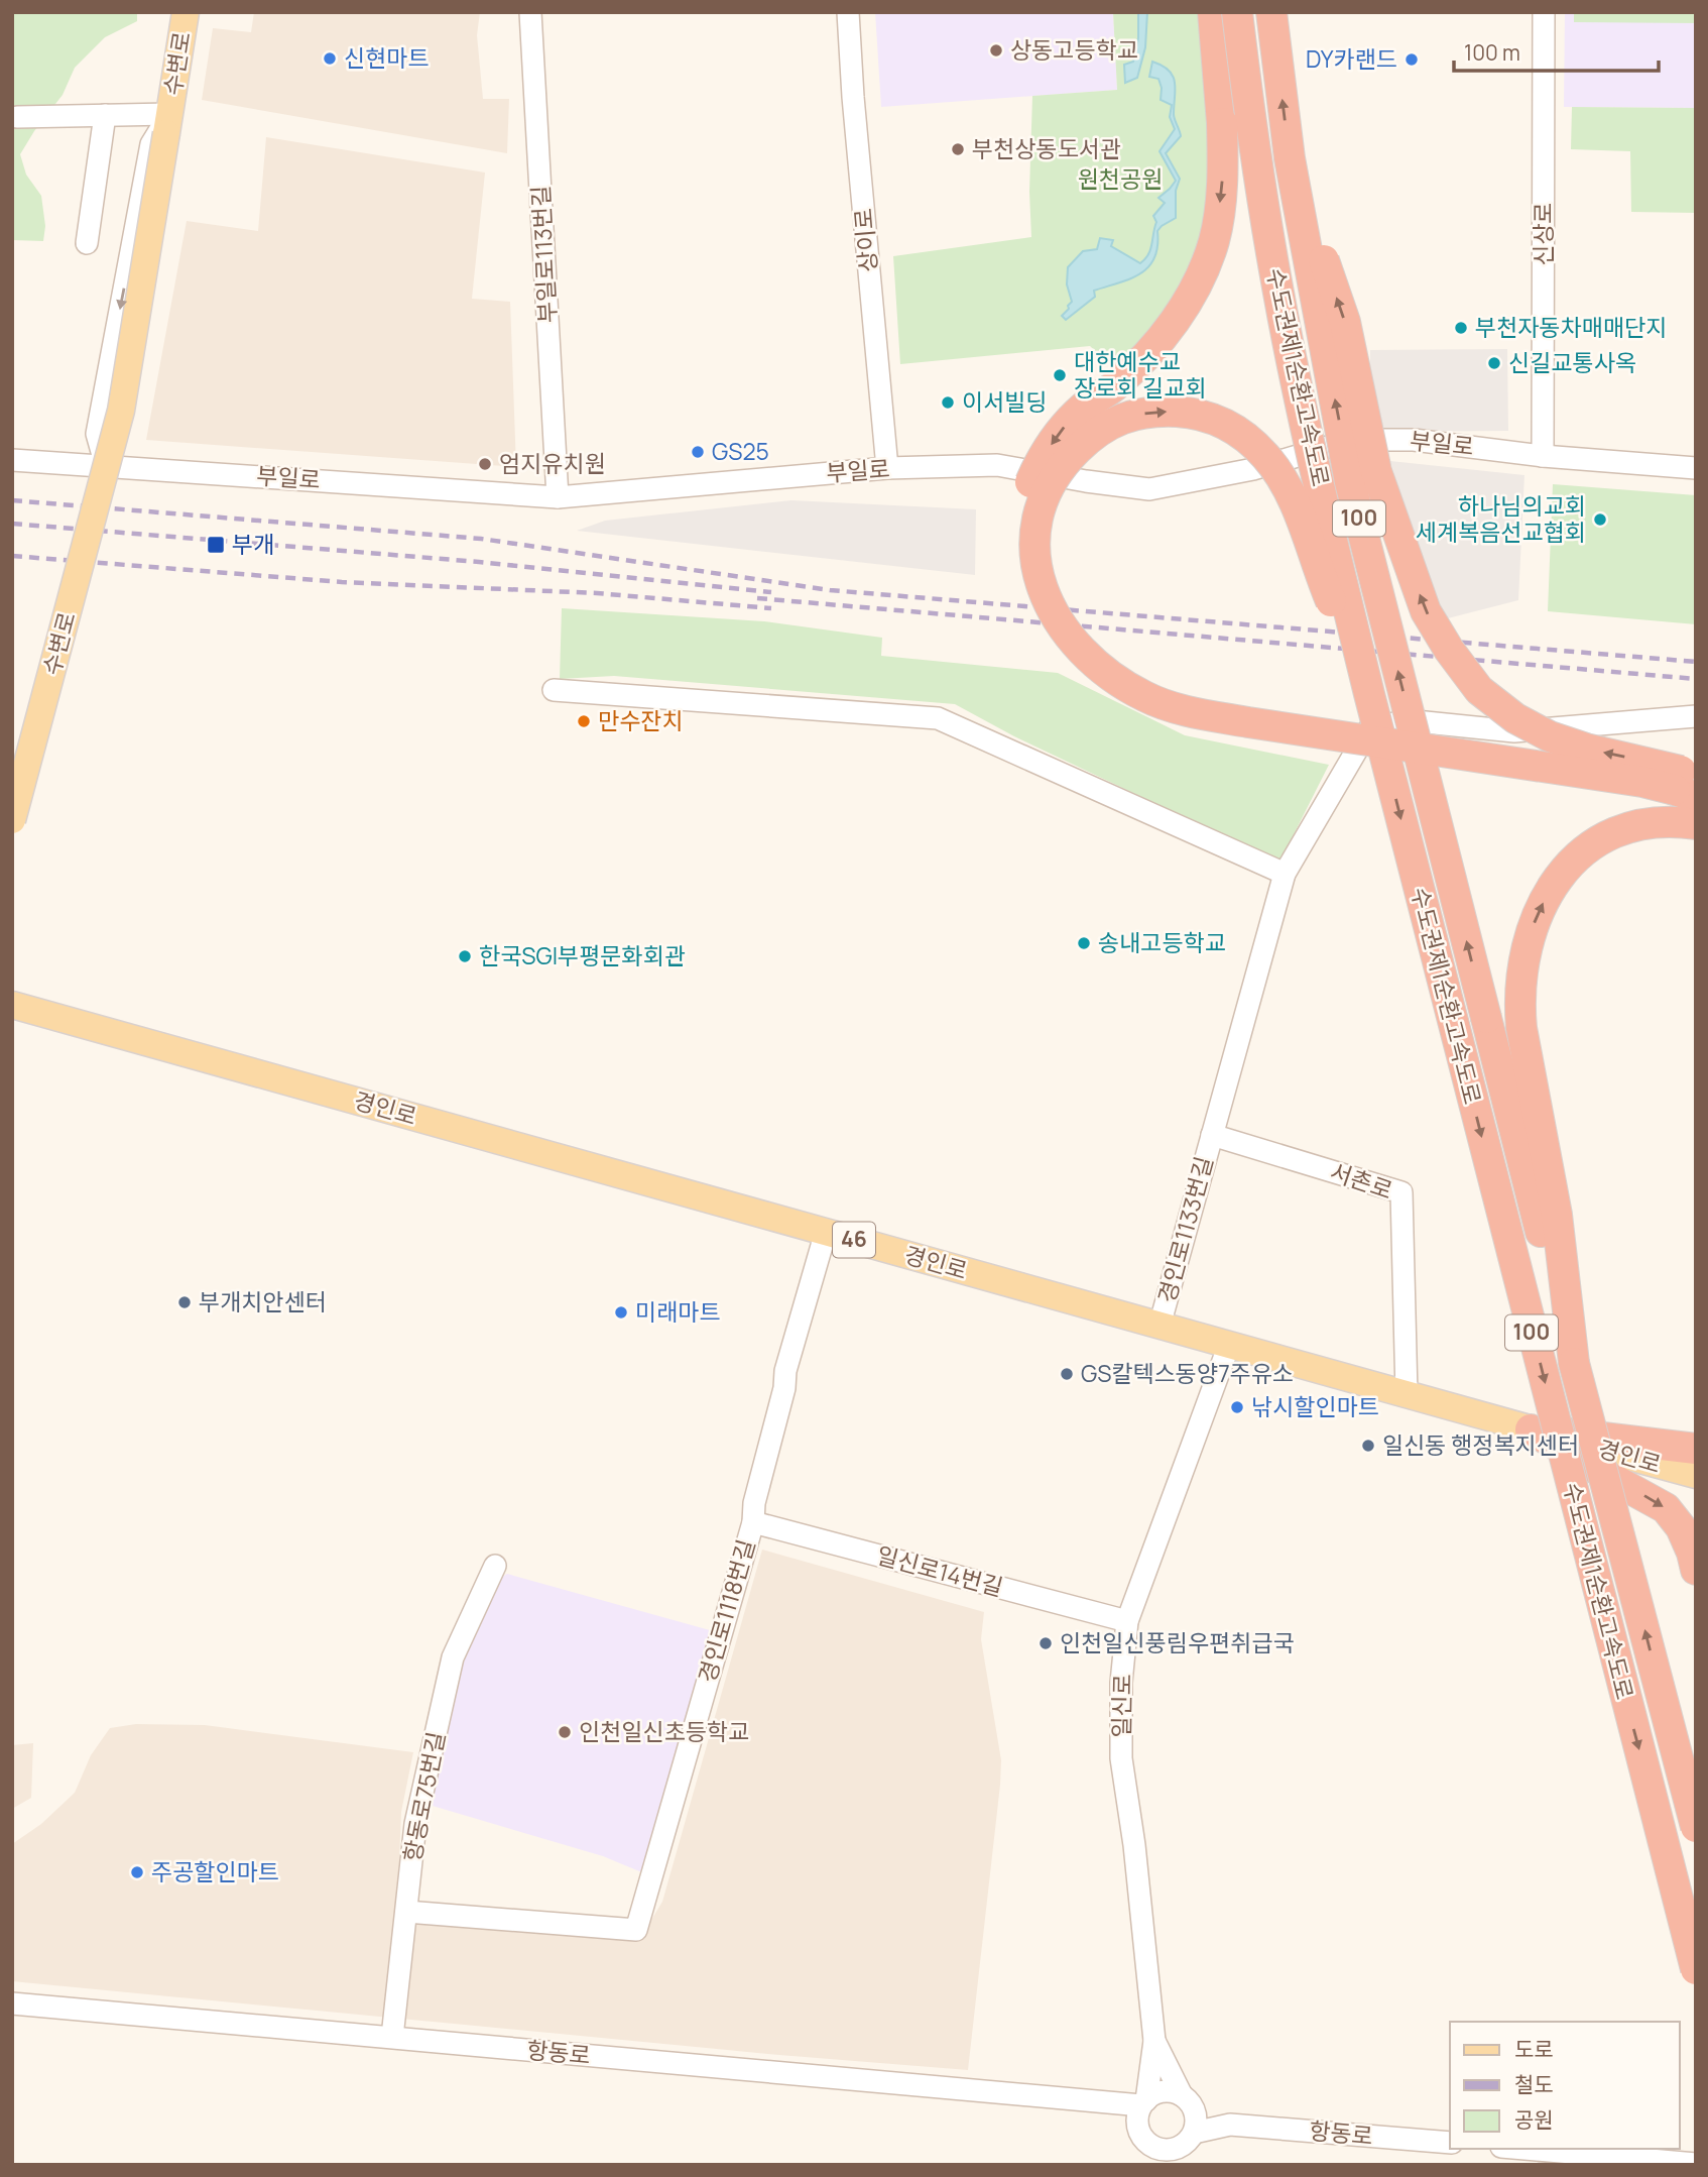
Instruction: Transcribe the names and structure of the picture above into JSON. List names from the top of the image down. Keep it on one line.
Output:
{"streets":{"highway":["수도권제1순환고속도로","100"],"main road":["수변로","경인로","46"],"street":["신상로","상이로","부일로113번길","부일로","서촌로","경인로1133번길","일신로14번길","경인로1118번길","일신로","항동로75번길","항동로"]},"crossings":[["수변로","부일로"],["신상로","부일로"],["상이로","부일로"],["부일로113번길","부일로"],["경인로","서촌로"],["경인로","경인로1133번길"],["경인로","경인로1118번길"],["경인로","일신로"],["서촌로","경인로1133번길"],["일신로14번길","경인로1118번길"],["일신로14번길","일신로"],["경인로1118번길","항동로75번길"],["일신로","항동로"],["항동로75번길","항동로"]],"parks":["원천공원"],"places":{"other":["상동고등학교","신현마트","DY카랜드","부천상동도서관","부천자동차매매단지","신길교통사옥","대한예수교 장로회 길교회","이서빌딩","GS25","엄지유치원","하나님의교회 세계복음선교협회","만수잔치","송내고등학교","한국SGI부평문화회관","부개치안센터","미래마트","GS칼텍스동양7주유소","낚시할인마트","일신동 행정복지센터","인천일신풍림우편취급국","인천일신초등학교","주공할인마트"],"transit":["부개"]},"legend":["도로","철도","공원"],"scale_bar":"100 m"}
